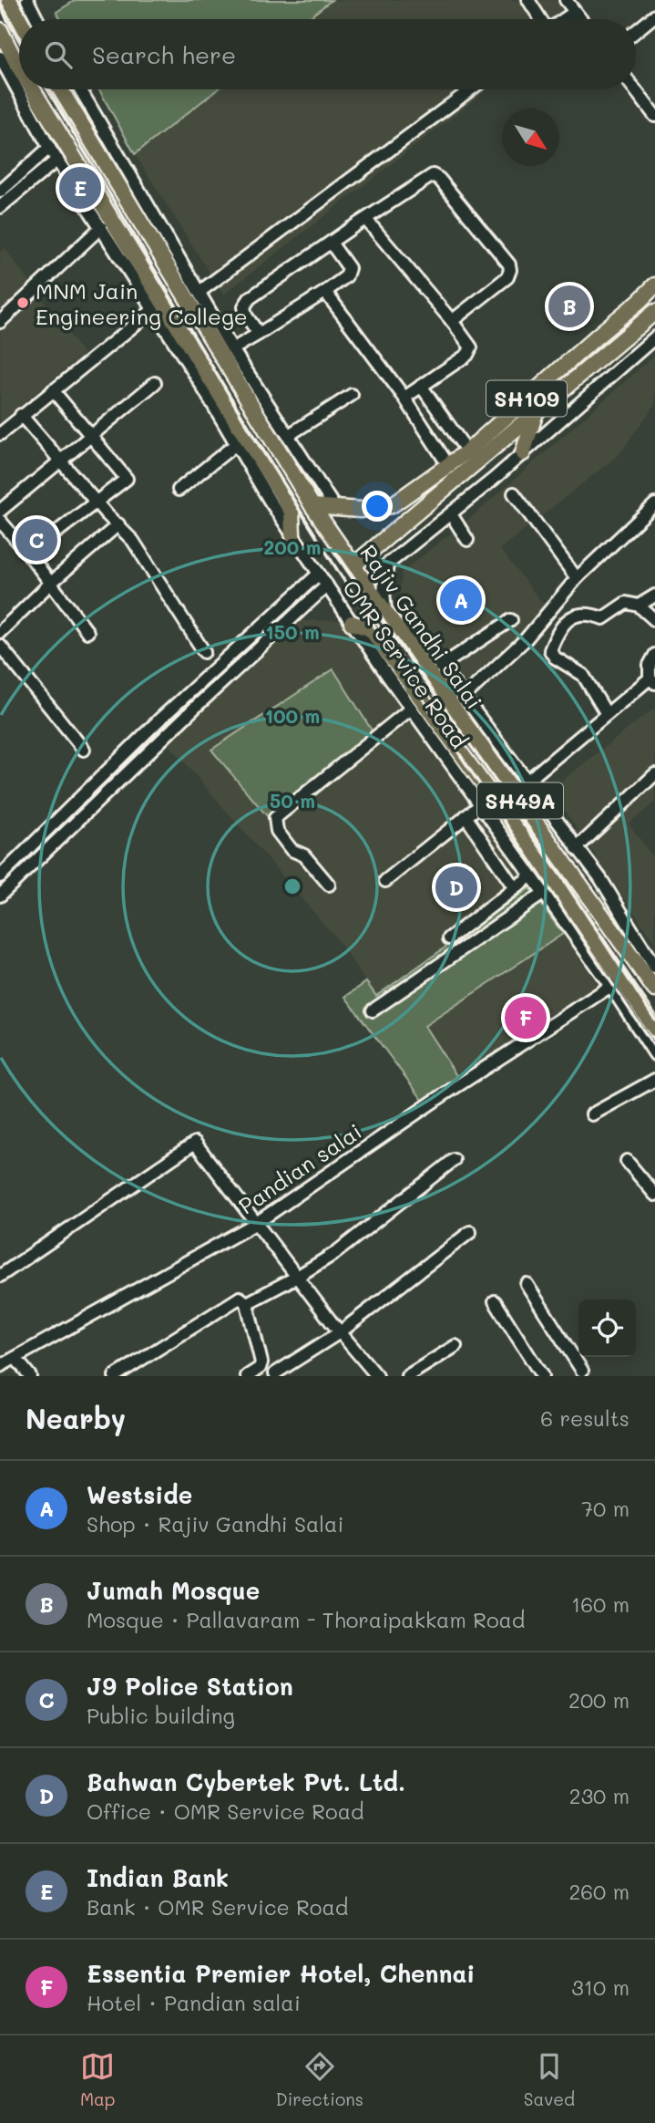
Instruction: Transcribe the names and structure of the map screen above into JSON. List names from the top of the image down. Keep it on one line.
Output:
{"streets":{"main road":["SH109","Rajiv Gandhi Salai","SH49A"],"street":["OMR Service Road","Pandian salai"]},"crossings":[["SH109","Rajiv Gandhi Salai"],["Rajiv Gandhi Salai","OMR Service Road"],["Rajiv Gandhi Salai","Pandian salai"],["OMR Service Road","Pandian salai"]],"places":["MNM Jain Engineering College"],"north":"bottom right","page":{"search":"Search here","pins":["E","B","C","A","D","F"],"heading":["Nearby","6 results"],"list":[{"mark":"A","name":"Westside","note":"Shop · Rajiv Gandhi Salai","value":"70 m"},{"mark":"B","name":"Jumah Mosque","note":"Mosque · Pallavaram - Thoraipakkam Road","value":"160 m"},{"mark":"C","name":"J9 Police Station","note":"Public building","value":"200 m"},{"mark":"D","name":"Bahwan Cybertek Pvt. Ltd.","note":"Office · OMR Service Road","value":"230 m"},{"mark":"E","name":"Indian Bank","note":"Bank · OMR Service Road","value":"260 m"},{"mark":"F","name":"Essentia Premier Hotel, Chennai","note":"Hotel · Pandian salai","value":"310 m"}],"nav":["Map","Directions","Saved"]},"rings":["200 m","150 m","100 m","50 m"]}
